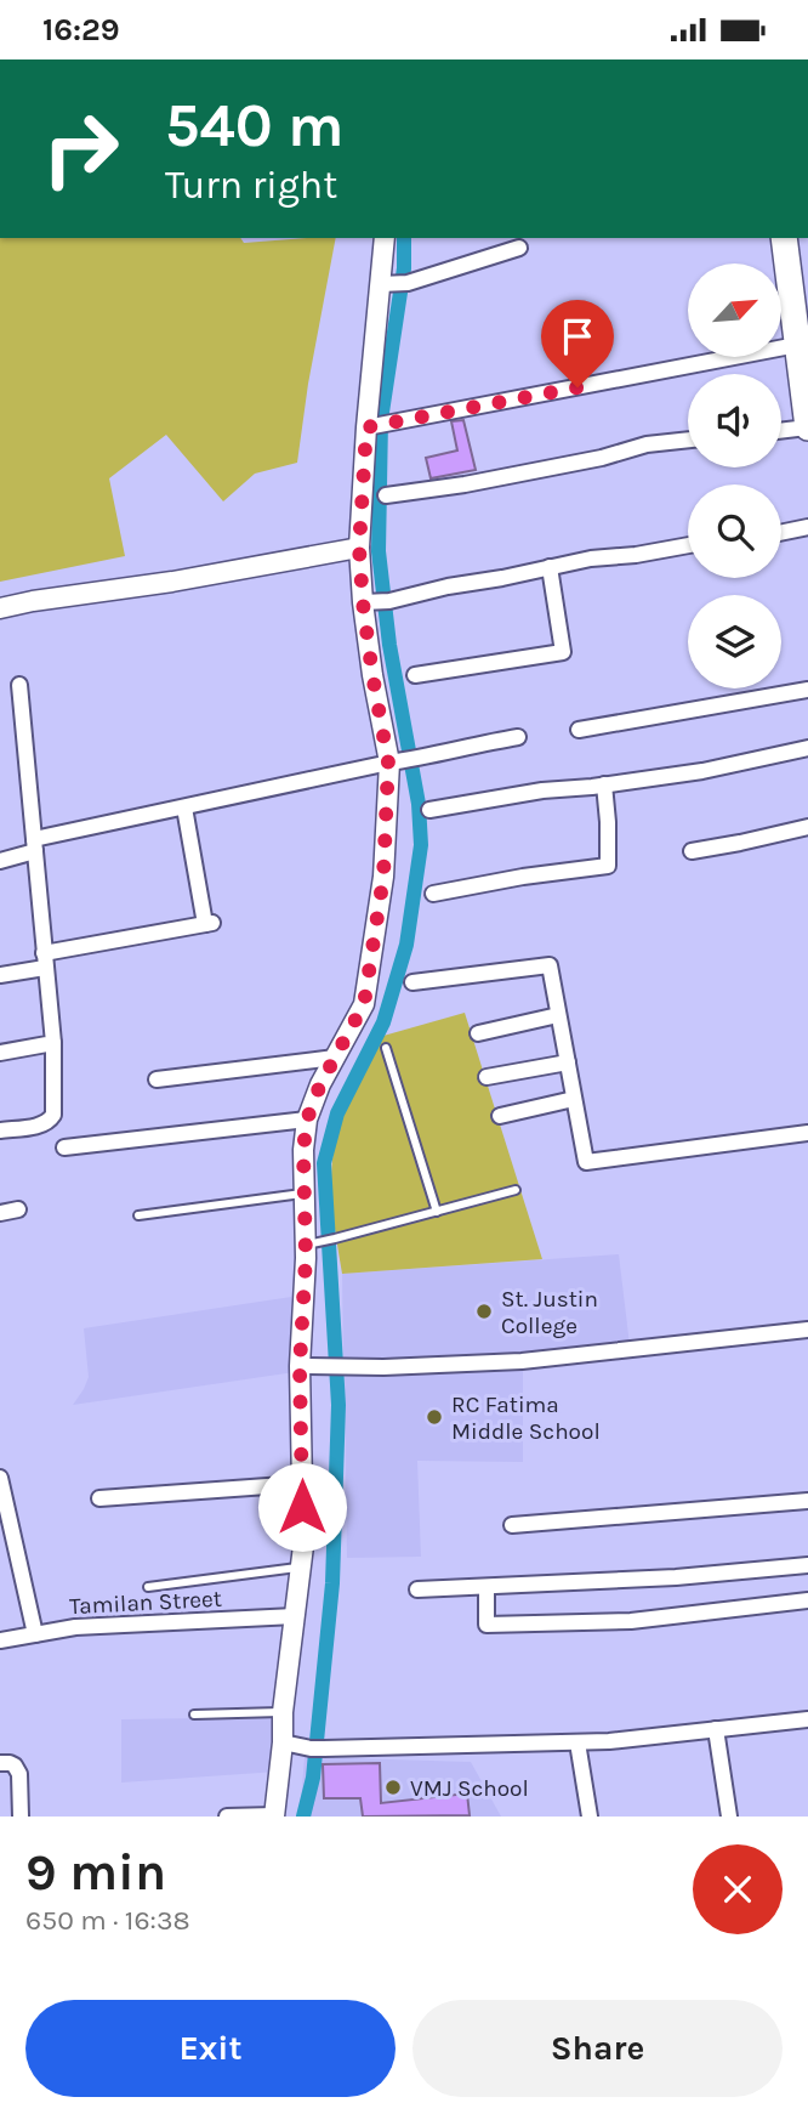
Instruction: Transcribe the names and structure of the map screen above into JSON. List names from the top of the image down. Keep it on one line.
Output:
{"streets":{"street":["Tamilan Street"]},"places":["St. Justin College","RC Fatima Middle School","VMJ School"],"north":"top right","page":{"status":"16:29","turn":["540 m","Turn right"],"heading":["9 min","650 m · 16:38"],"buttons":["Exit","Share"]}}
